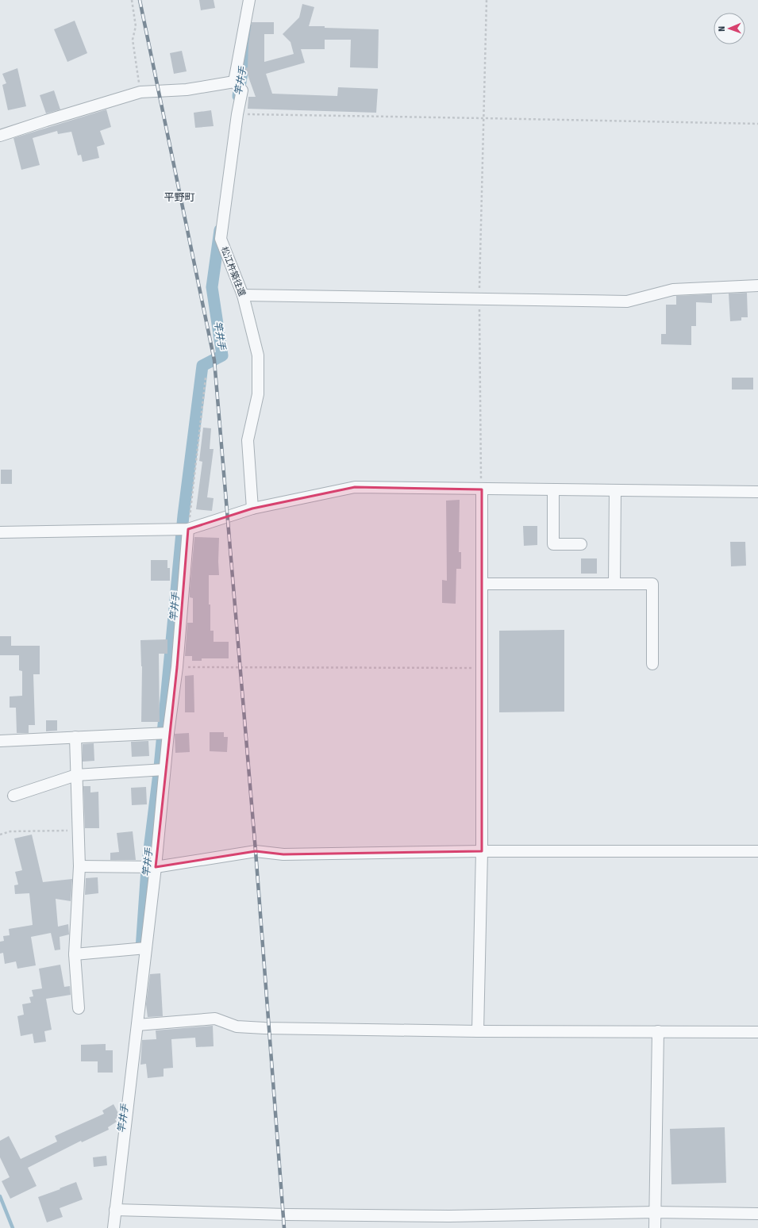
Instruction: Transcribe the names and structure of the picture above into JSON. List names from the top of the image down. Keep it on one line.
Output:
{"streets":{"street":["松江杵築往還"]},"districts":["平野町"],"water":["竿井手"],"north":"left"}
